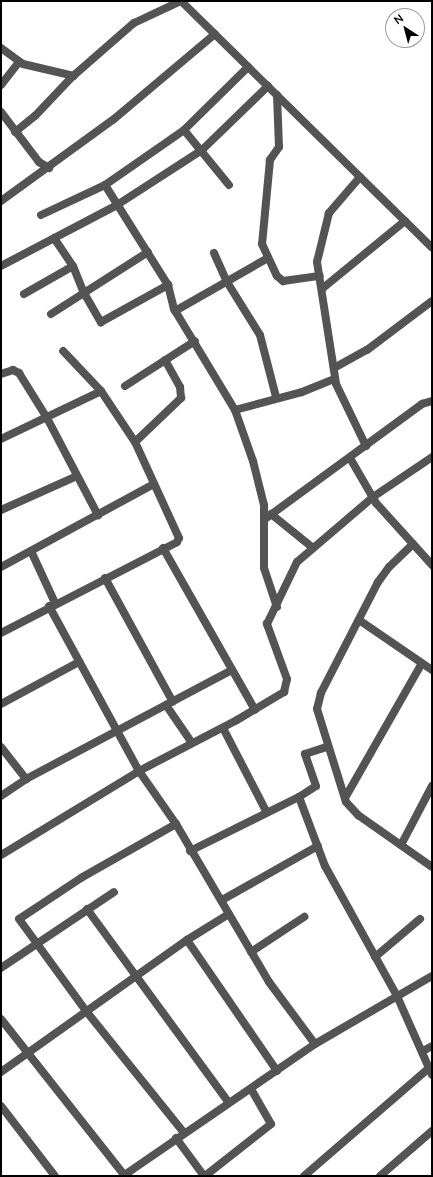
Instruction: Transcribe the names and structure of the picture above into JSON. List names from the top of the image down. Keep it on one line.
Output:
{"north":"top left"}
